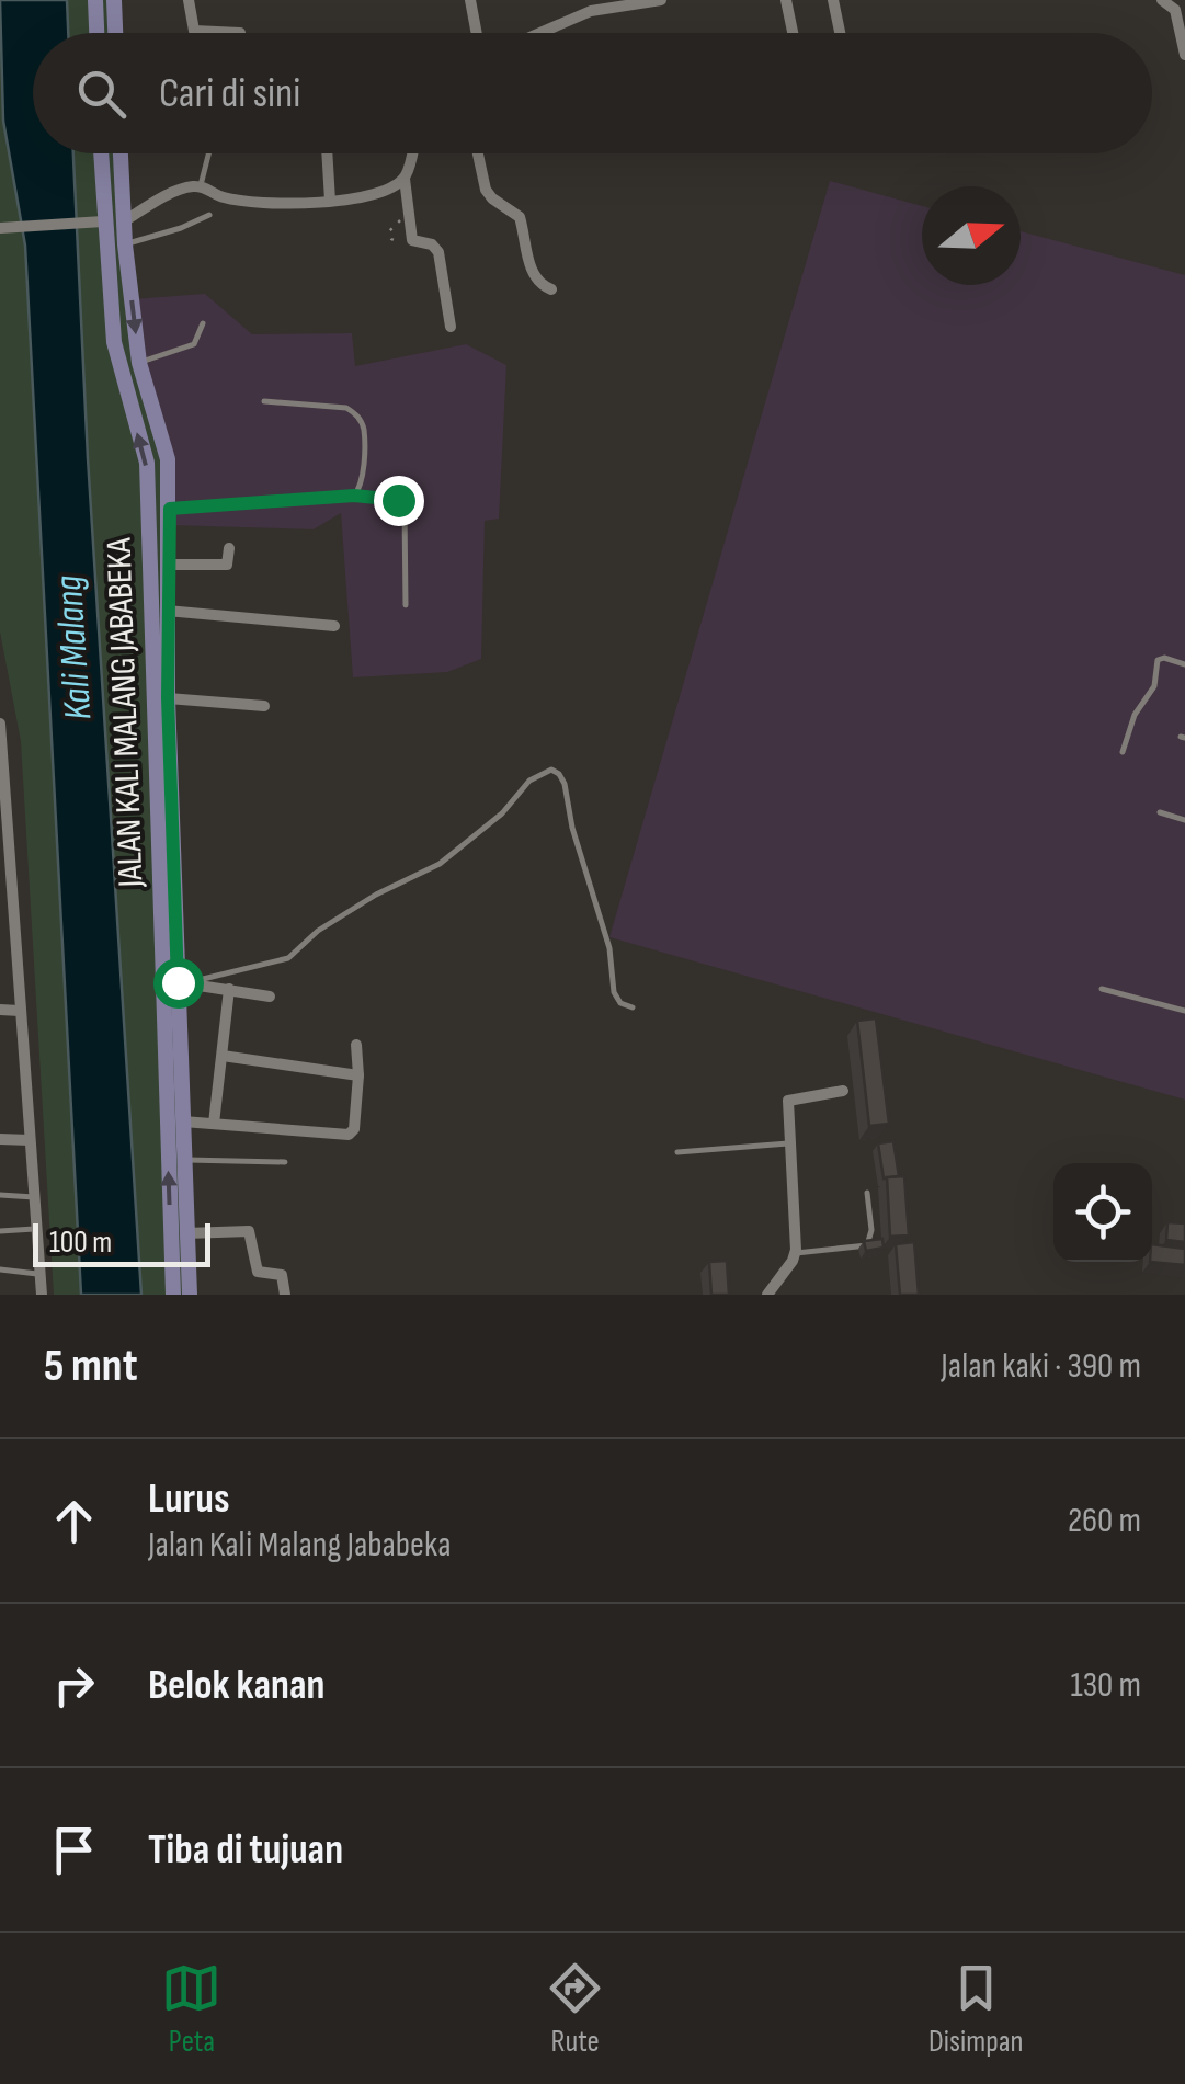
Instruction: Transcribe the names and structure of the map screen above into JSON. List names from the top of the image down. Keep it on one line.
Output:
{"streets":{"main road":["JALAN KALI MALANG JABABEKA"]},"water":["Kali Malang"],"scale_bar":"100 m","north":"right","page":{"search":"Cari di sini","scale":"100 m","heading":["5 mnt","Jalan kaki · 390 m"],"list":[["Lurus","Jalan Kali Malang Jababeka","260 m"],["Belok kanan","130 m"],"Tiba di tujuan"],"nav":["Peta","Rute","Disimpan"]}}
